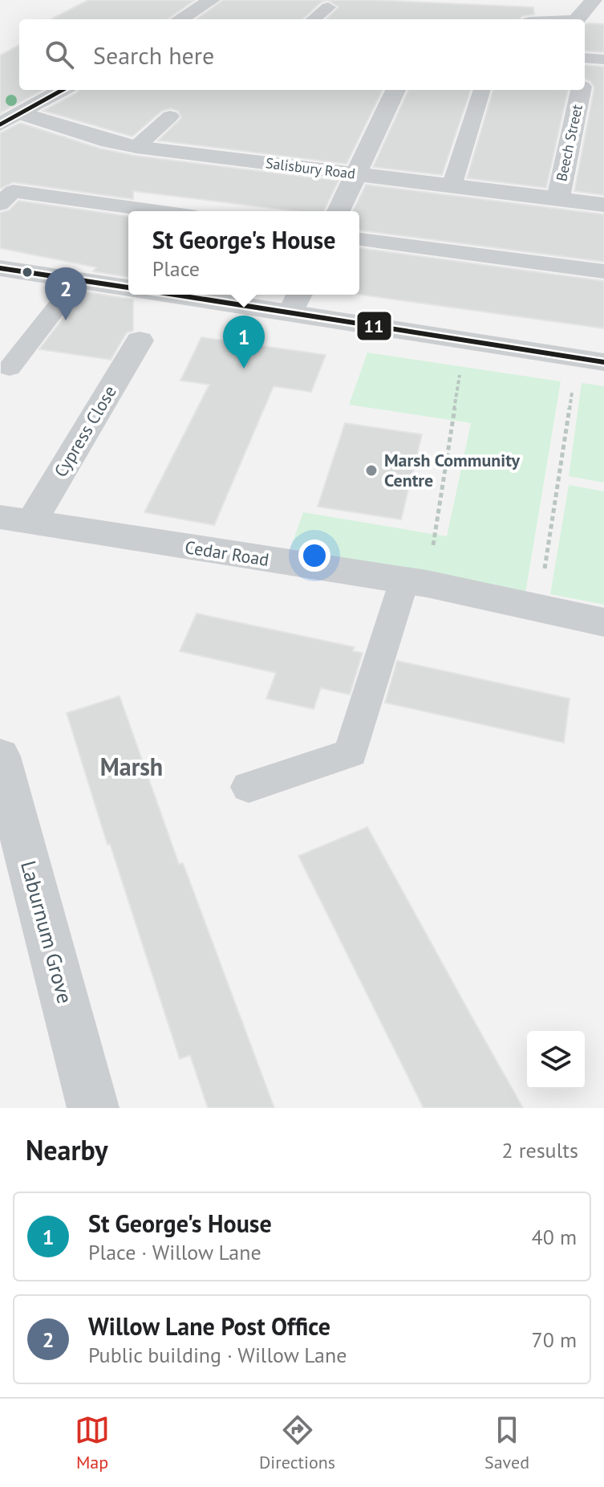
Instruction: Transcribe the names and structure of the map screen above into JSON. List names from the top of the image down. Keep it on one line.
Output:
{"streets":{"street":["Beech Street","Salisbury Road","Cypress Close","Cedar Road","Laburnum Grove"]},"crossings":[["Beech Street","Salisbury Road"],["Cypress Close","Cedar Road"]],"districts":["Marsh"],"places":["Marsh Community Centre"],"lines":["transit line 11"],"page":{"search":"Search here","popup":["St George's House","Place"],"pins":["2","1"],"heading":["Nearby","2 results"],"list":[{"mark":"1","name":"St George's House","note":"Place · Willow Lane","value":"40 m"},{"mark":"2","name":"Willow Lane Post Office","note":"Public building · Willow Lane","value":"70 m"}],"nav":["Map","Directions","Saved"]}}
